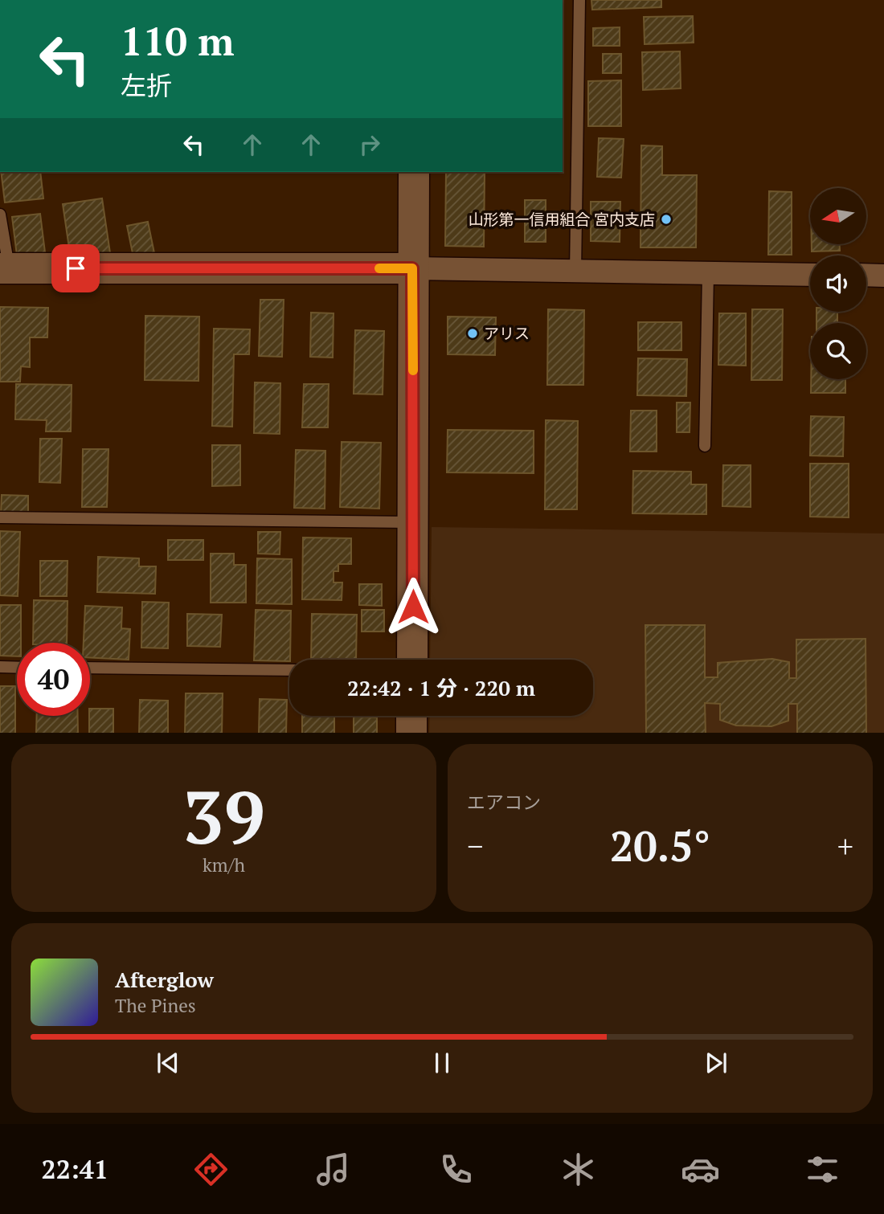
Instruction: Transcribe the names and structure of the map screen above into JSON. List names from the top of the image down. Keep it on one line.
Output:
{"places":["山形第一信用組合 宮内支店","アリス"],"north":"left","page":{"turn":["110 m","左折"],"limit":"40","trip":"22:42 · 1 分 · 220 m","tile":[["39","km/h"],"エアコン"],"heat":["−","20.5°","+"],"song":["Afterglow","The Pines"],"tabs":"22:41"}}
